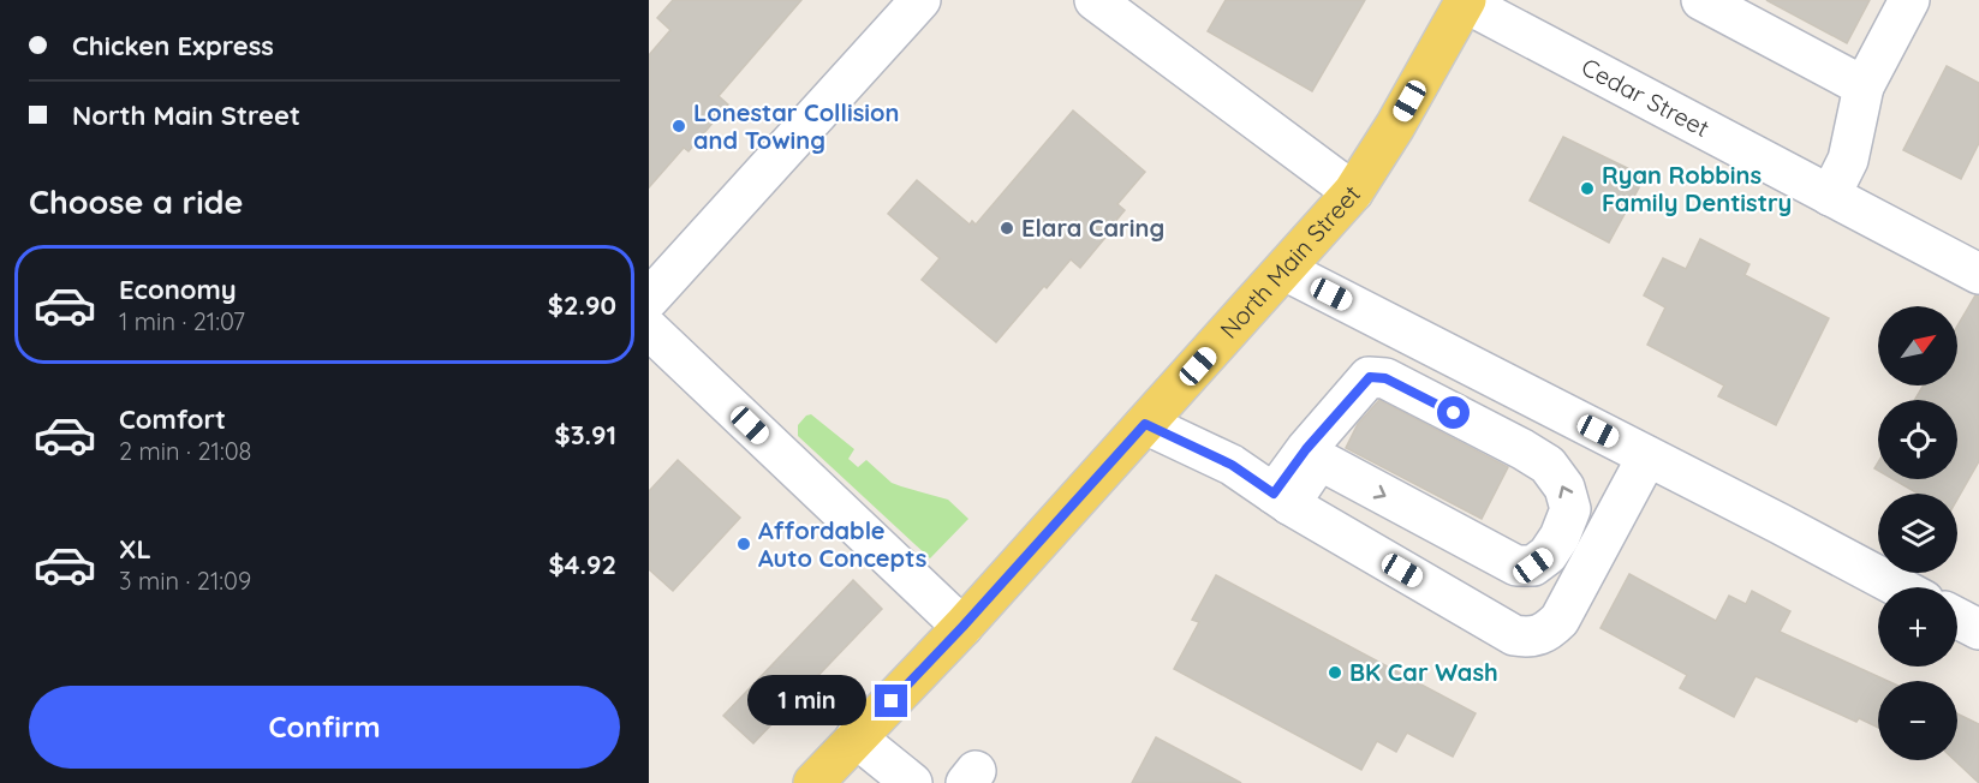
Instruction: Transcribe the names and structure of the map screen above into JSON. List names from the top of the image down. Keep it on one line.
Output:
{"streets":{"main road":["North Main Street"],"street":["Cedar Street"]},"crossings":[["Cedar Street","North Main Street"]],"places":["Lonestar Collision and Towing","Ryan Robbins Family Dentistry","Elara Caring","Affordable Auto Concepts","BK Car Wash"],"north":"top right","page":{"banner":["Chicken Express","North Main Street"],"heading":"Choose a ride","list":[{"name":"Economy","note":"1 min · 21:07","value":"$2.90"},{"name":"Comfort","note":"2 min · 21:08","value":"$3.91"},{"name":"XL","note":"3 min · 21:09","value":"$4.92"}],"map_buttons":["+","−"],"buttons":"Confirm","bubble":"1 min"}}
